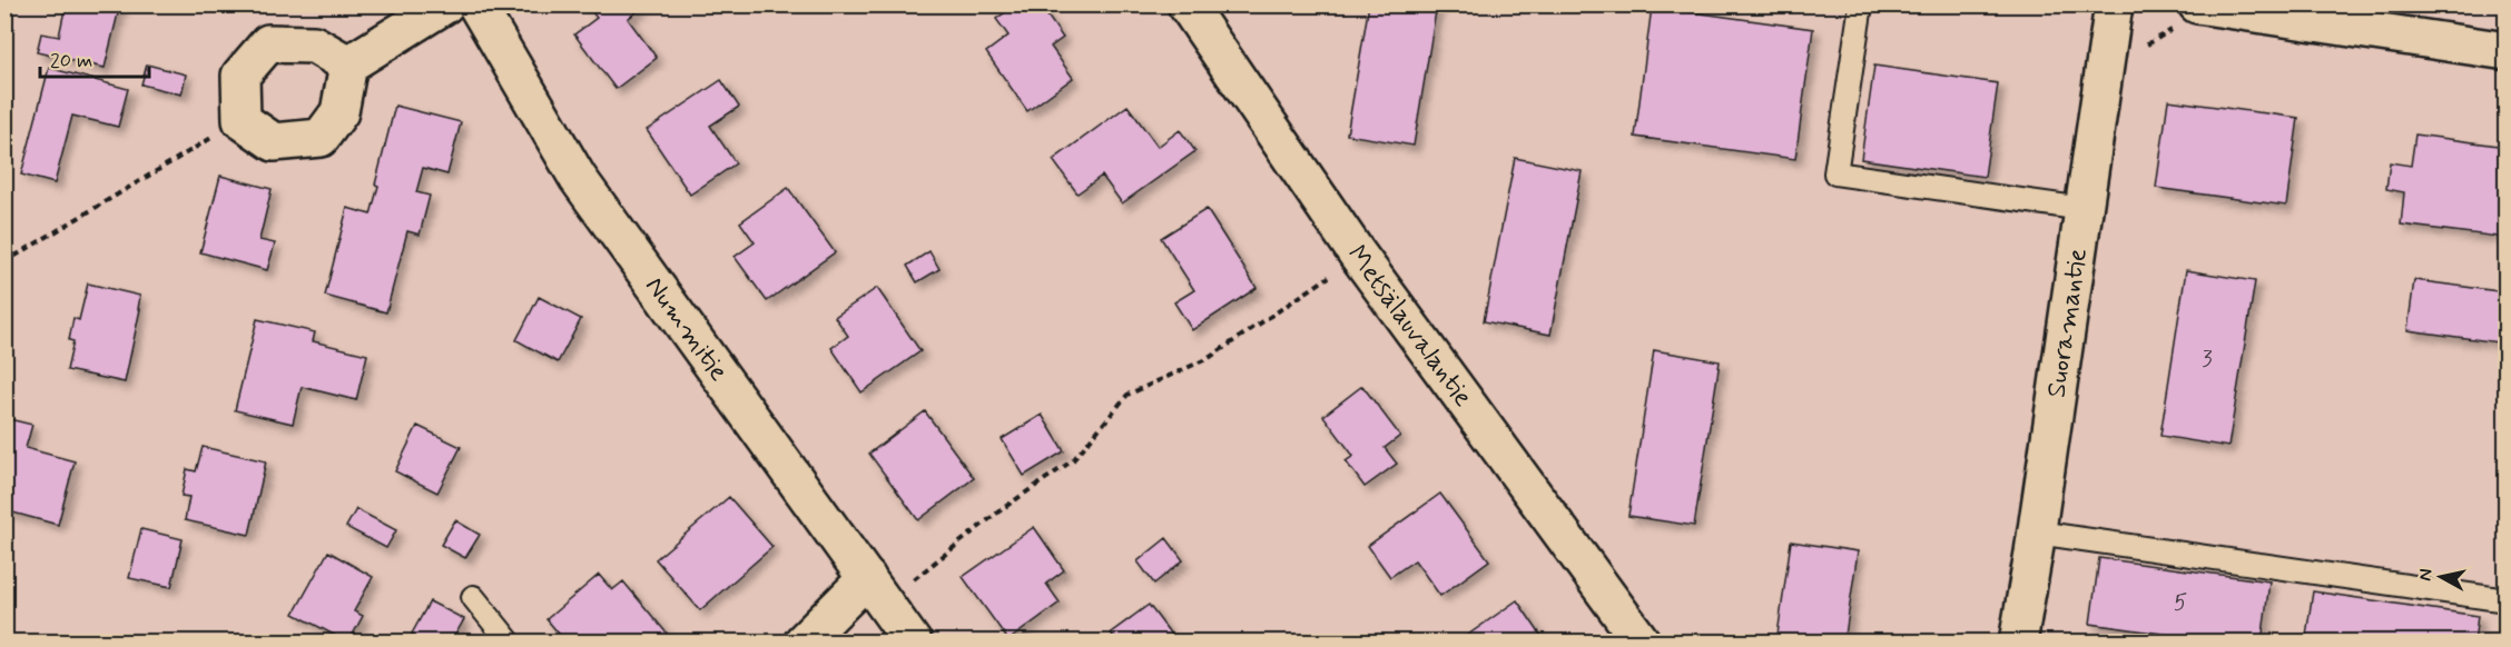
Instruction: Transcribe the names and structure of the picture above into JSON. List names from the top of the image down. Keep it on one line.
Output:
{"streets":{"street":["Suoramantie","Metsälauvalantie","Nummitie"]},"house_numbers":["3","5"],"scale_bar":"20 m","north":"left"}
